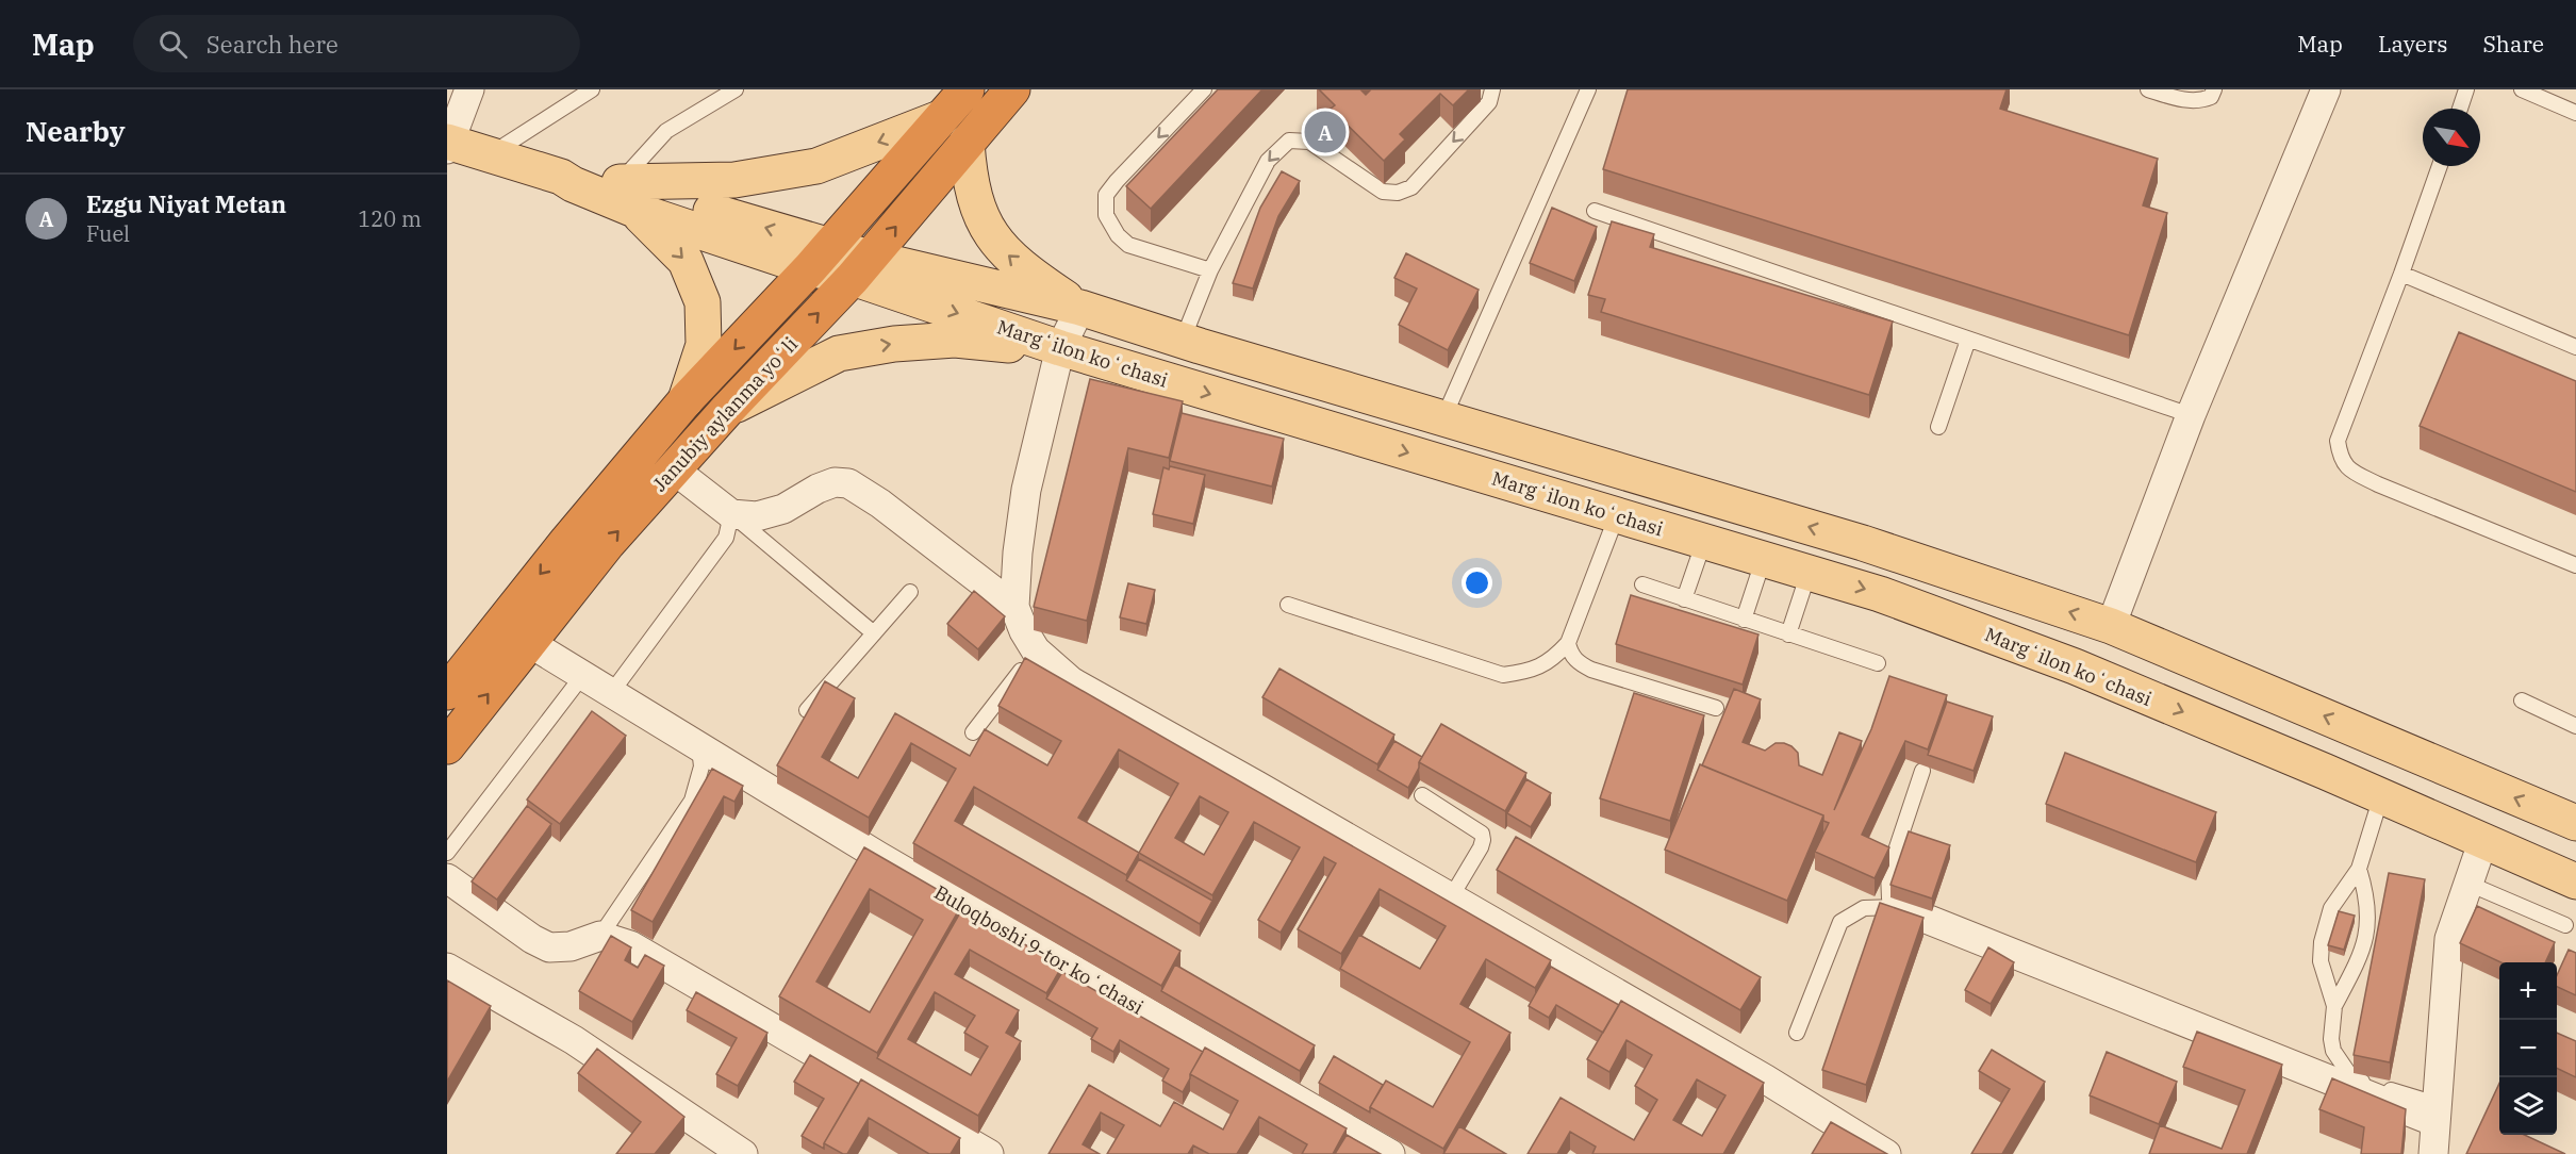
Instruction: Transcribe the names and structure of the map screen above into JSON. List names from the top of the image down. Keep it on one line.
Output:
{"streets":{"highway":["Janubiy aylanma yoʻli"],"main road":["Margʻilon koʻchasi"],"street":["Buloqboshi 9-tor koʻchasi"]},"crossings":[["Margʻilon koʻchasi","Janubiy aylanma yoʻli"],["Janubiy aylanma yoʻli","Buloqboshi 9-tor koʻchasi"]],"north":"bottom right","page":{"header":"Map","search":"Search here","nav":["Map","Layers","Share"],"heading":"Nearby","pins":"A","list":[{"mark":"A","name":"Ezgu Niyat Metan","note":"Fuel","value":"120 m"}],"map_buttons":["+","−"]}}
